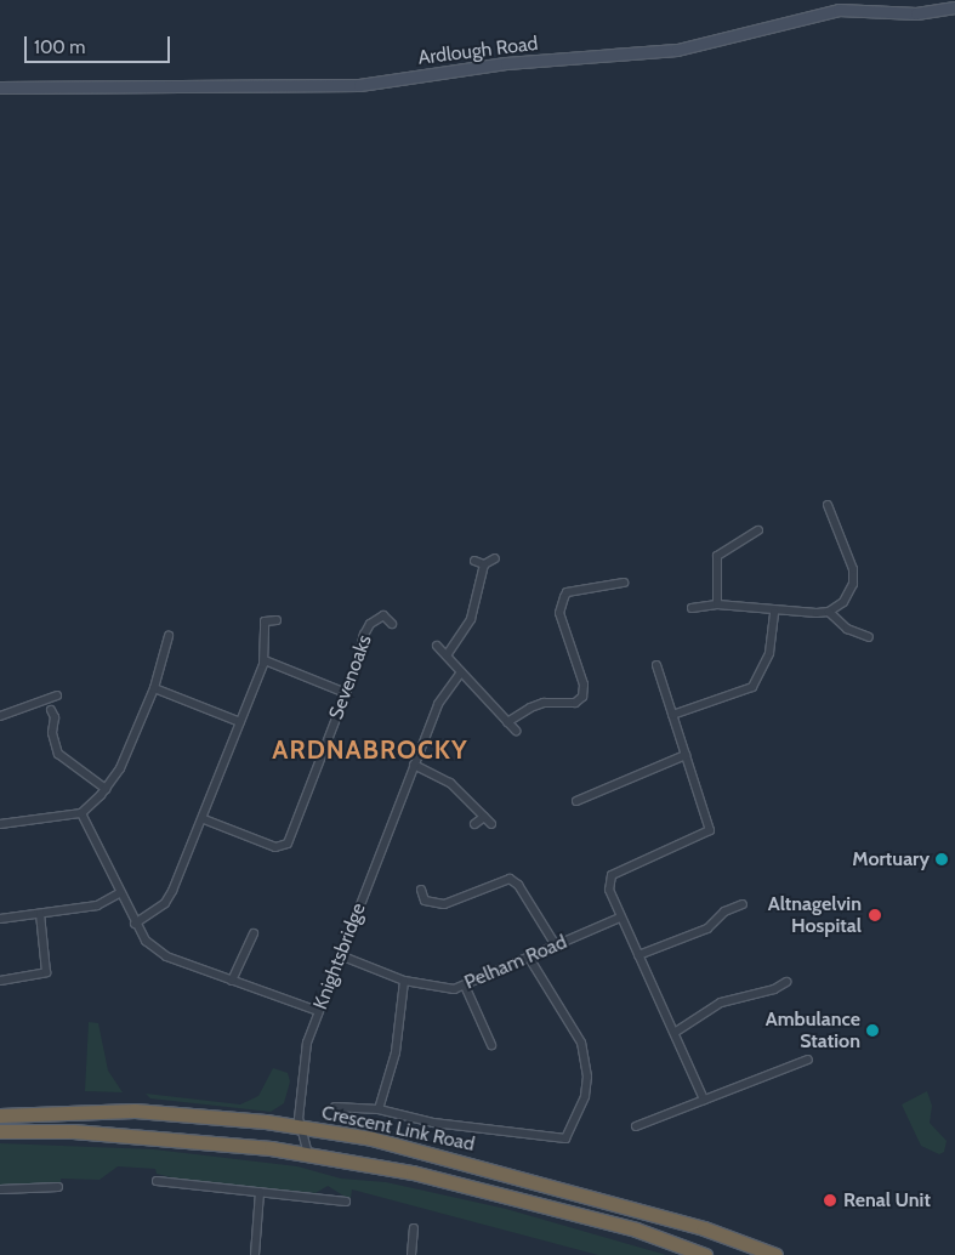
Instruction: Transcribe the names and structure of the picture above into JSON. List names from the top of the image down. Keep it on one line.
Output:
{"streets":{"highway":["Crescent Link Road"],"street":["Ardlough Road","Sevenoaks","Knightsbridge","Pelham Road"]},"crossings":[["Knightsbridge","Pelham Road"],["Knightsbridge","Crescent Link Road"]],"districts":["ARDNABROCKY"],"places":["Mortuary","Altnagelvin Hospital","Ambulance Station","Renal Unit"],"scale_bar":"100 m"}
